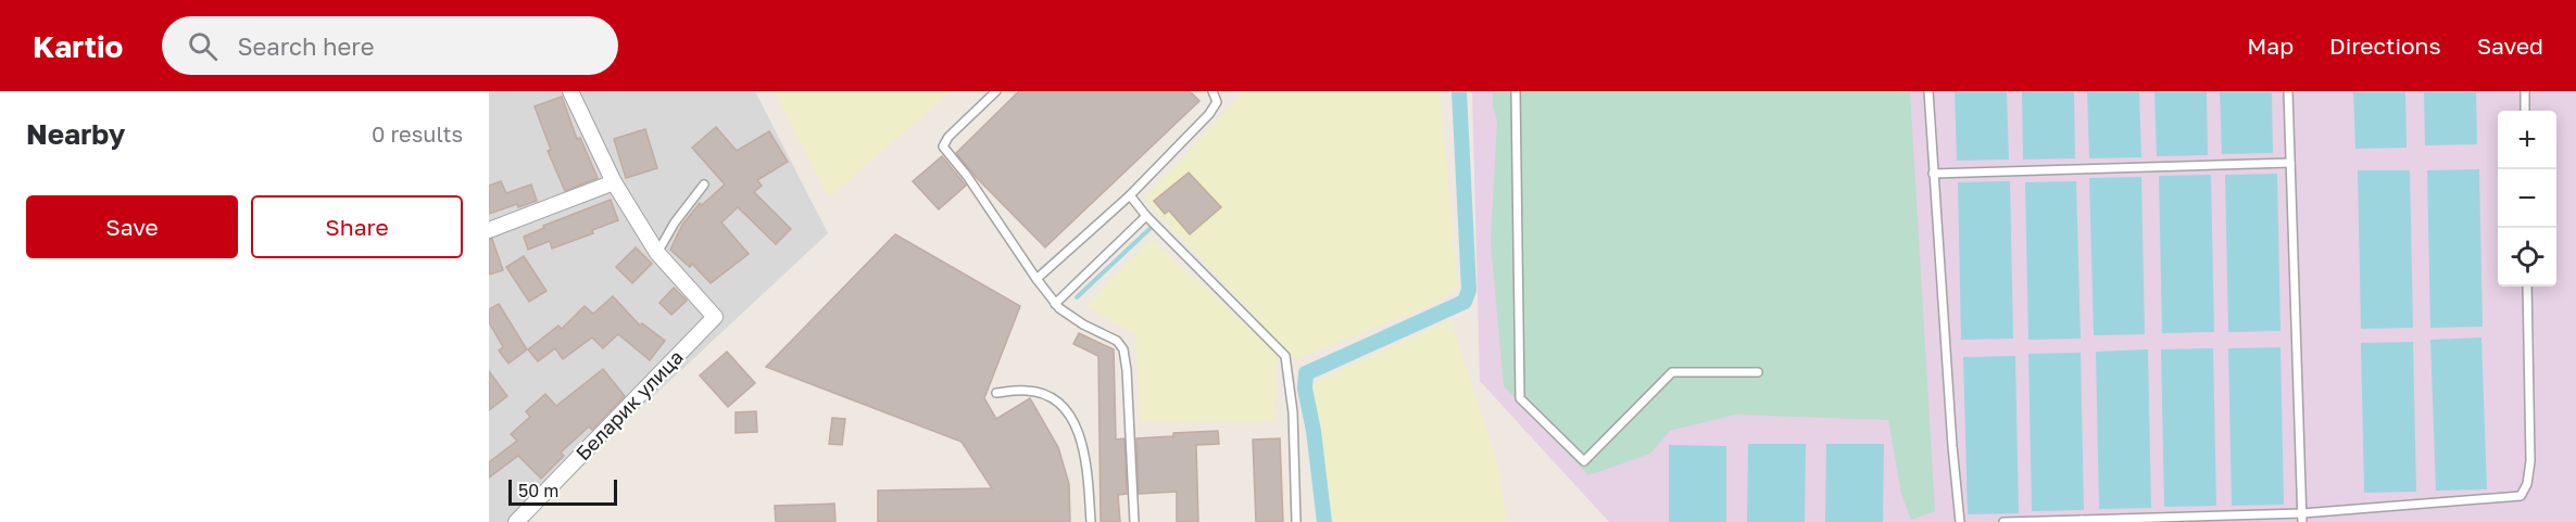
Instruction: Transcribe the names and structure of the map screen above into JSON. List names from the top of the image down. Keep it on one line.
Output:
{"streets":{"street":["Беларик улица"]},"scale_bar":"50 m","page":{"header":"Kartio","search":"Search here","nav":["Map","Directions","Saved"],"heading":["Nearby","0 results"],"map_buttons":["+","−"],"buttons":["Save","Share"],"scale":"50 m"}}
